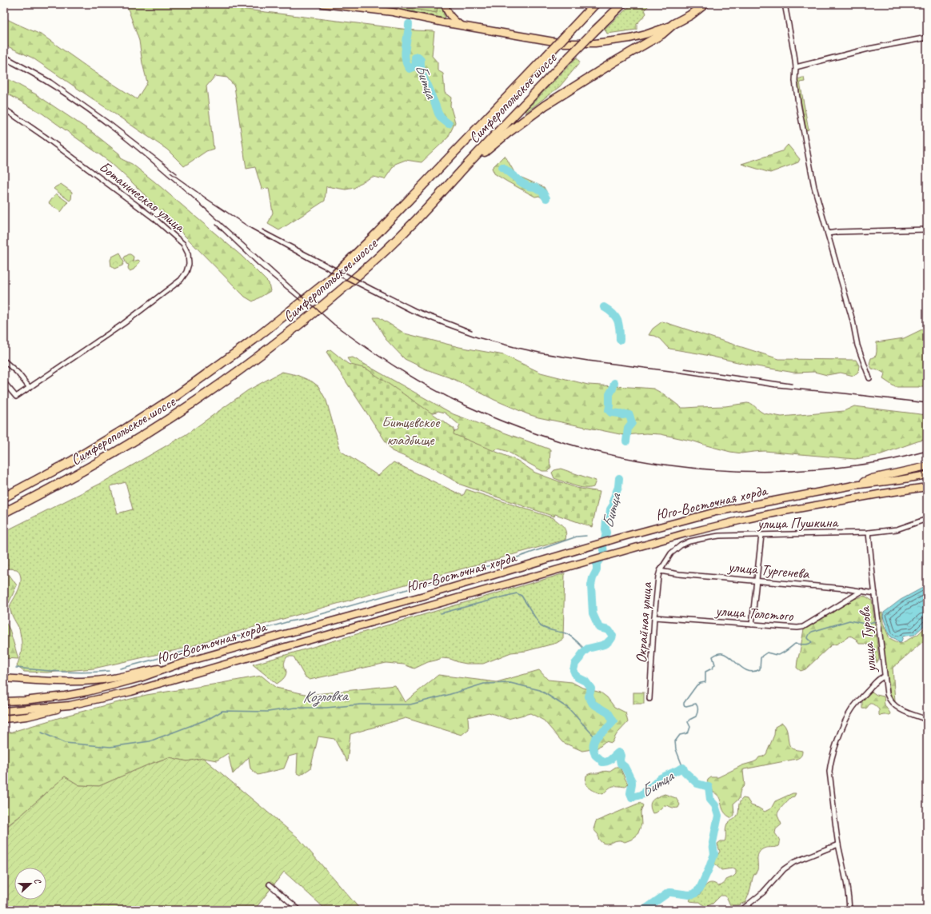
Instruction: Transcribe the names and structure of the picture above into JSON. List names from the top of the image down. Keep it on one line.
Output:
{"streets":{"highway":["Симферопольское шоссе"],"main road":["Юго-Восточная хорда"],"street":["Ботаническая улица","улица Пушкина","улица Тургенева","улица Толстого","Окрайная улица","улица Турова"]},"crossings":[["улица Пушкина","Окрайная улица"],["улица Пушкина","улица Турова"],["улица Тургенева","улица Толстого"],["улица Тургенева","Окрайная улица"],["улица Тургенева","улица Турова"],["улица Толстого","Окрайная улица"]],"water":["Битца","Козловка"],"parks":["Битцевское кладбище"],"north":"right"}
